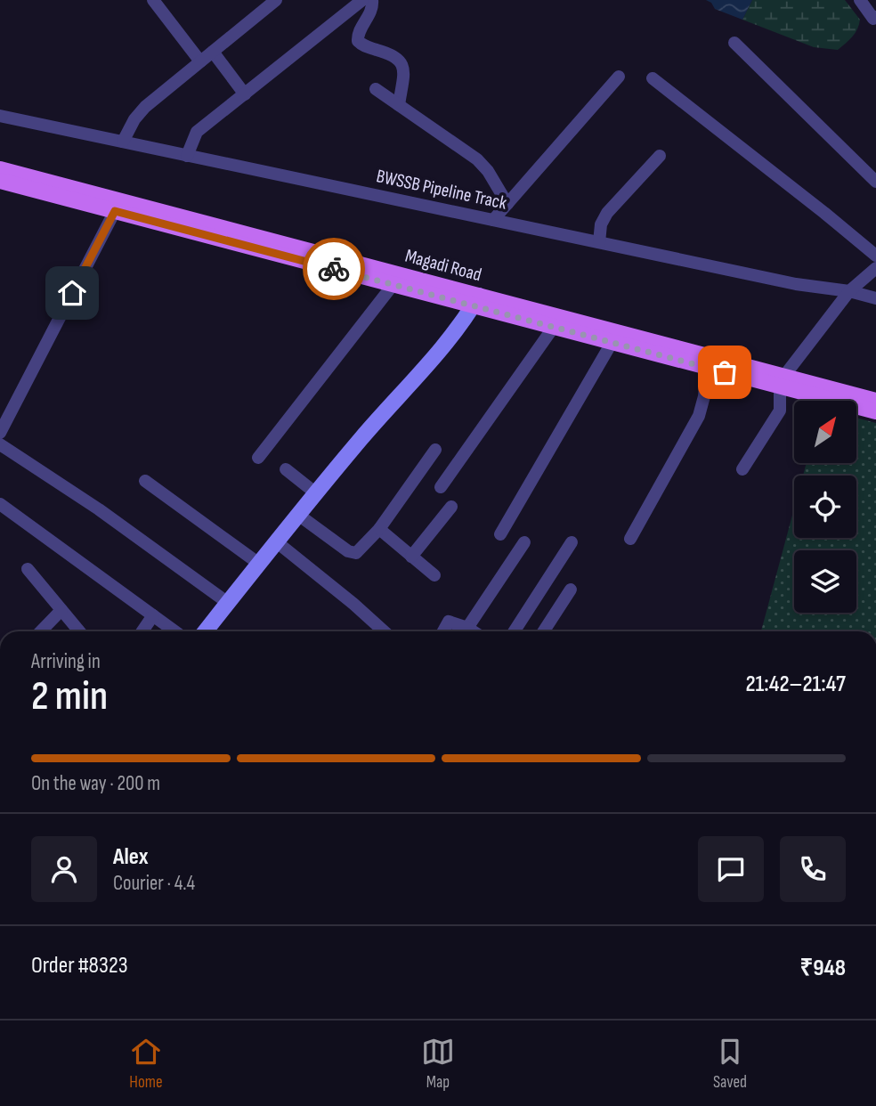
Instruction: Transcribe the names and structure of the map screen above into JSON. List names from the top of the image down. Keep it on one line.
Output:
{"streets":{"main road":["Magadi Road"],"street":["BWSSB Pipeline Track"]},"north":"top right","page":{"heading":["2 min","Arriving in","21:42–21:47"],"panel":["Alex","Courier · 4.4","Order #8323","₹948"],"bar":"On the way · 200 m","tabs":["Home","Map","Saved"]}}
